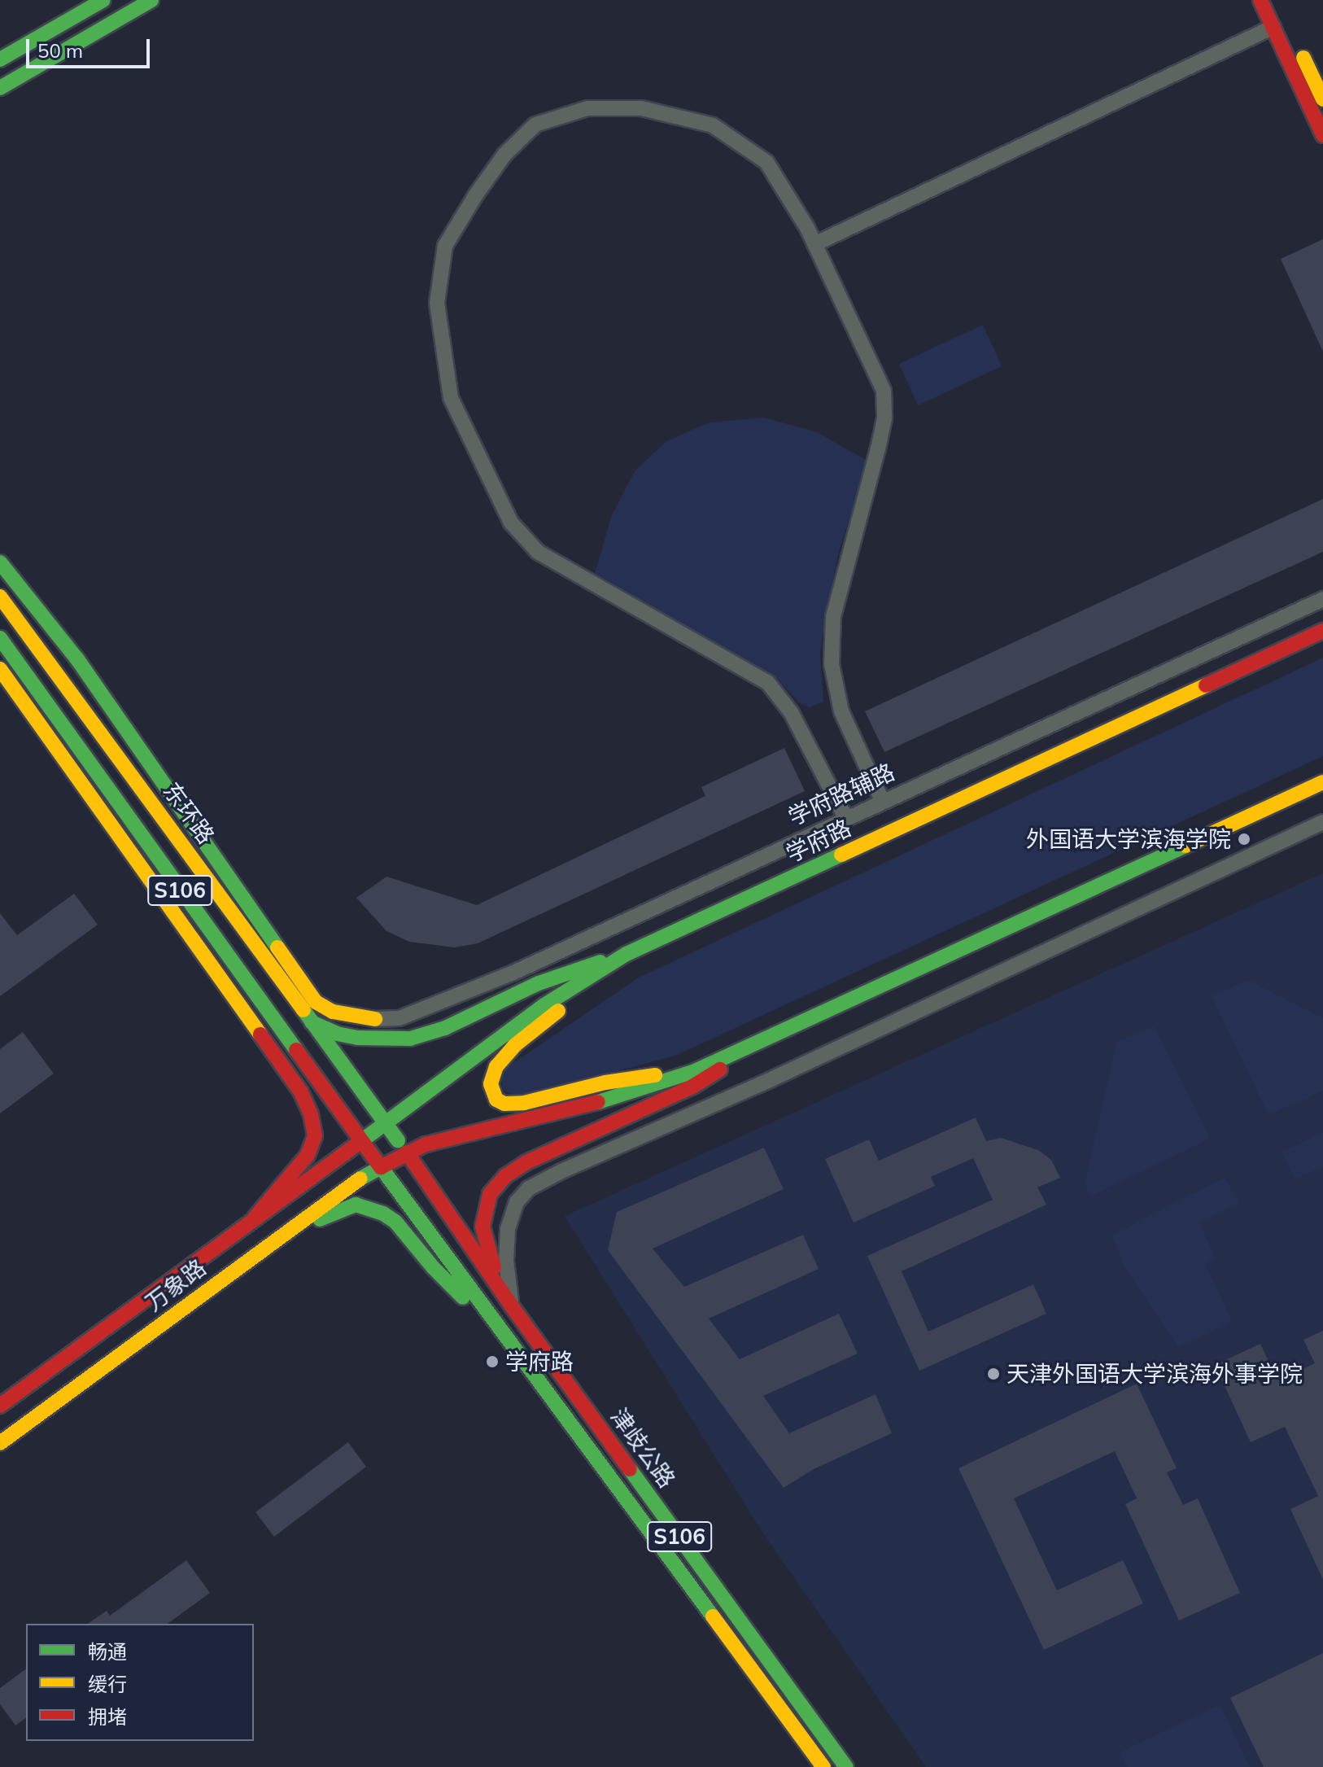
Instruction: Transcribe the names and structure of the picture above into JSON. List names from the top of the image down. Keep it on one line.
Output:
{"streets":{"main road":["东环路","学府路","S106","万象路","津歧公路"],"street":["学府路辅路"]},"crossings":[["东环路","学府路"],["东环路","津歧公路"],["学府路","S106"],["学府路","万象路"],["S106","万象路"],["S106","津歧公路"],["万象路","津歧公路"]],"places":["外国语大学滨海学院","学府路","天津外国语大学滨海外事学院"],"legend":["畅通","缓行","拥堵"],"scale_bar":"50 m"}
